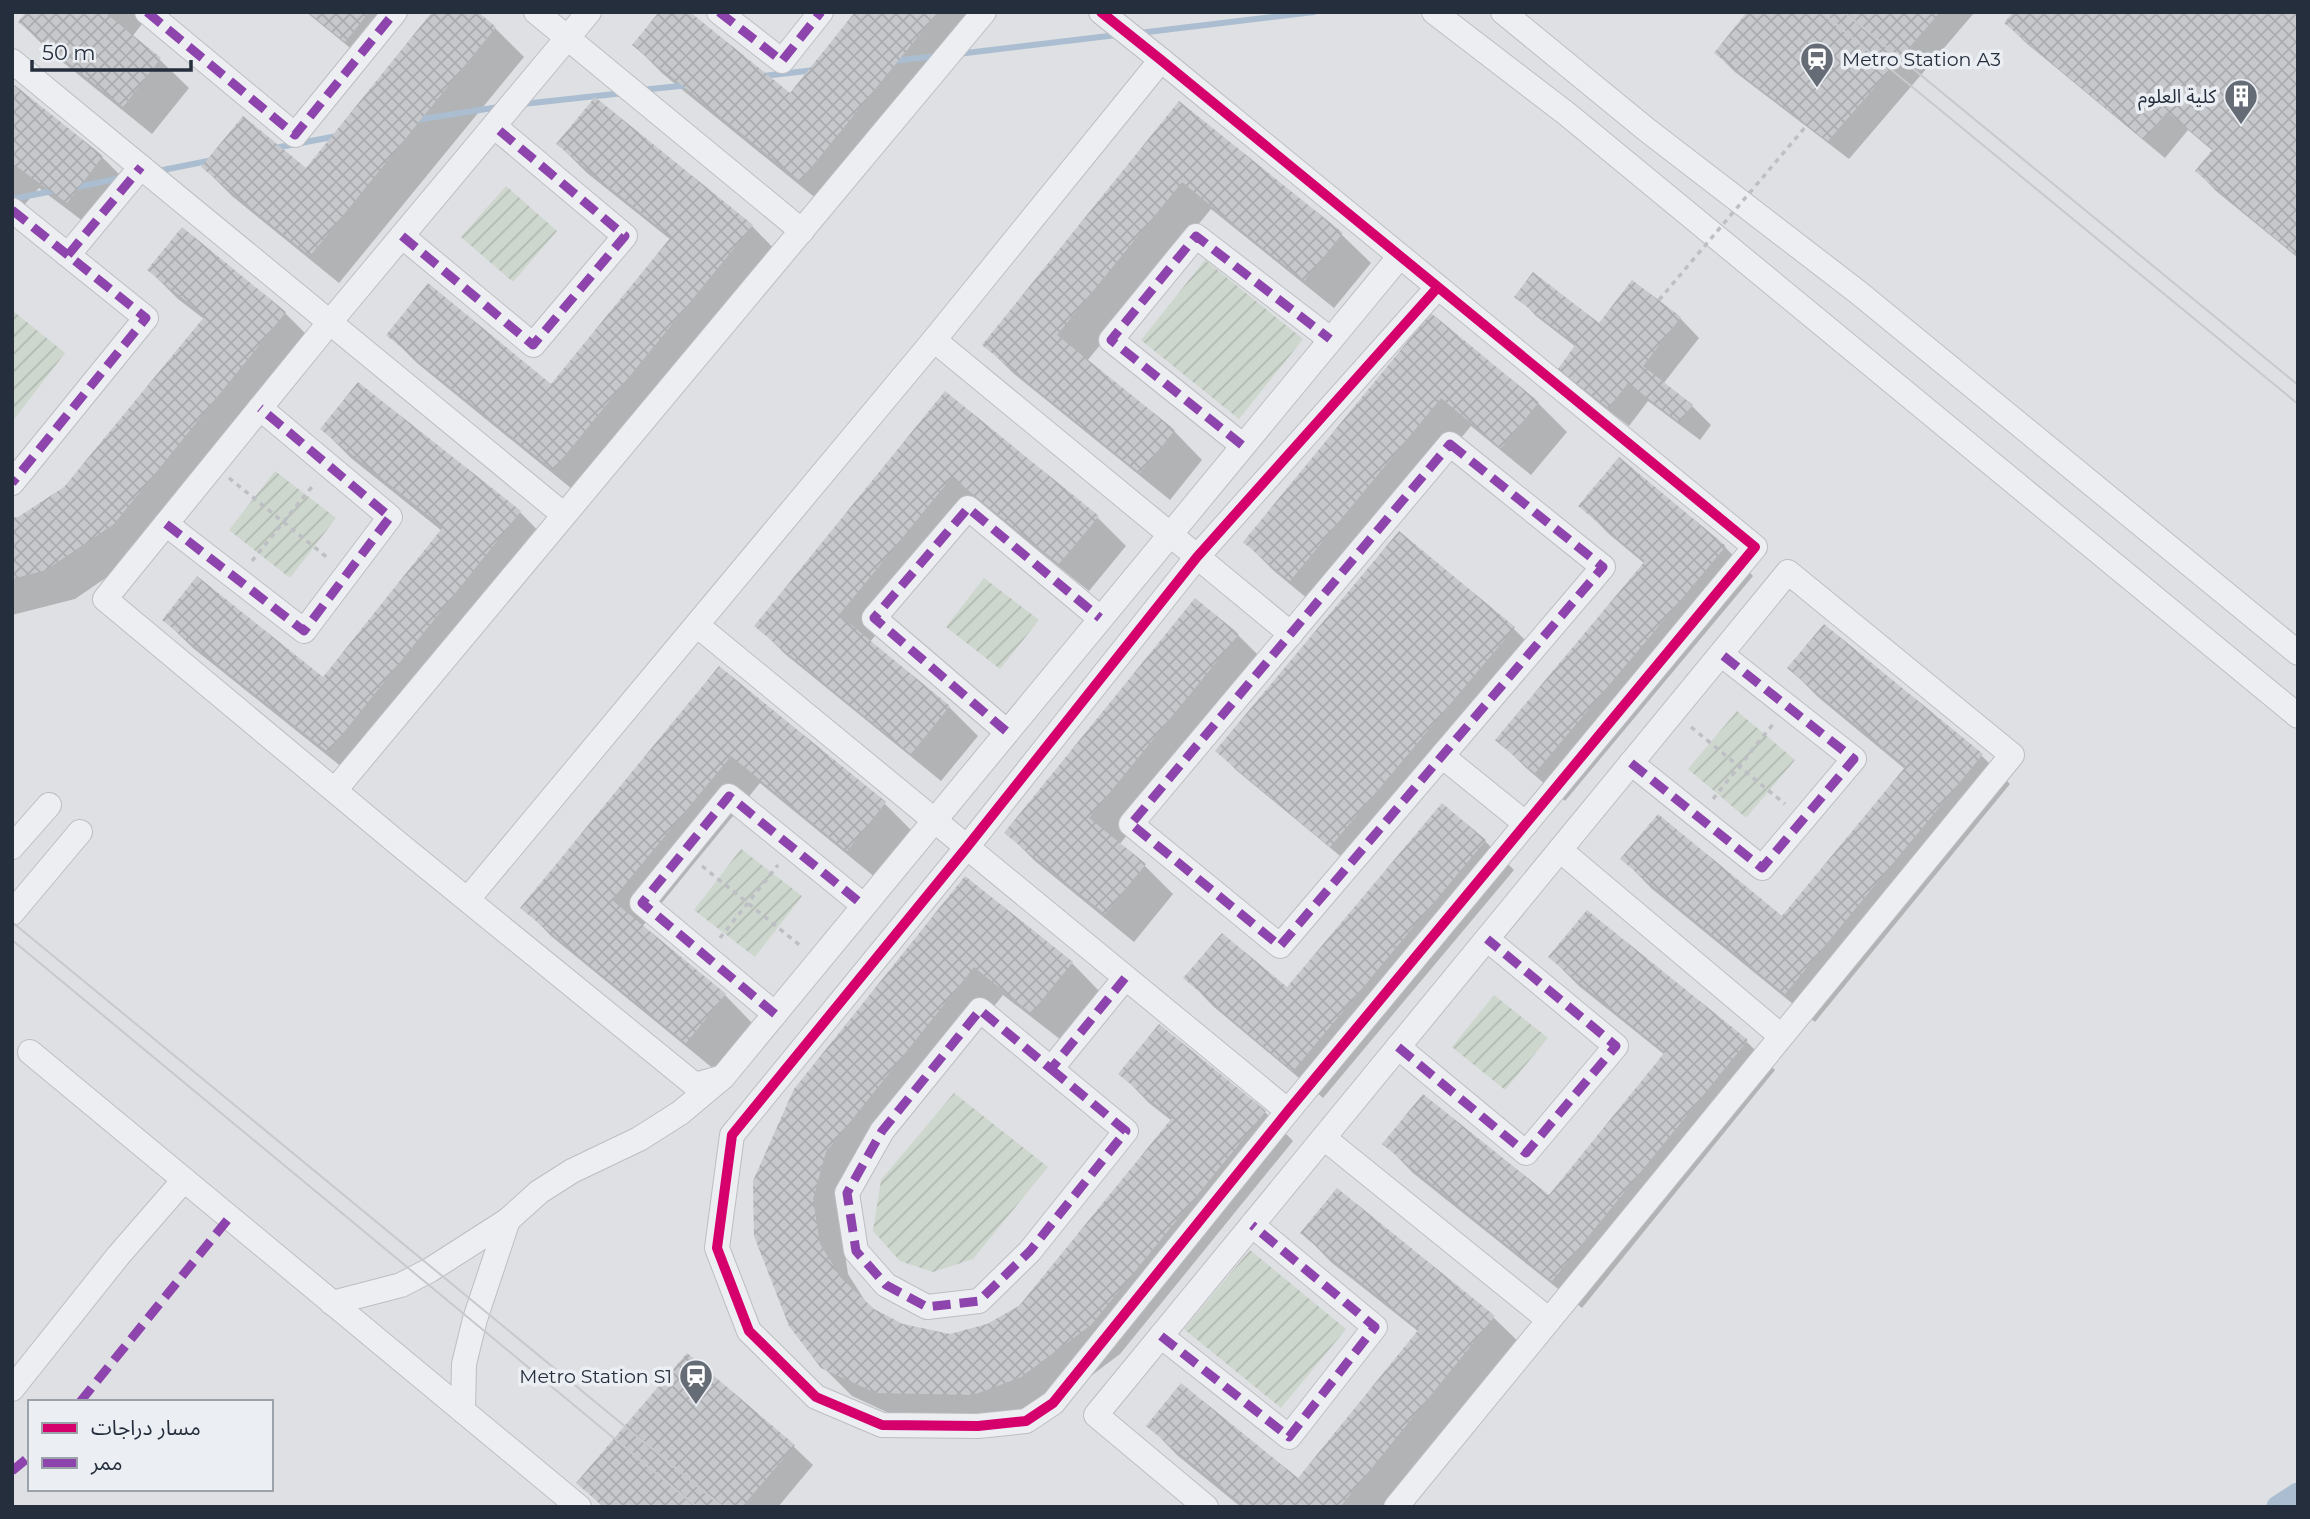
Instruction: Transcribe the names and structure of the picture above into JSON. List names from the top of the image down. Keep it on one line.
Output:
{"places":{"station":["Metro Station A3","Metro Station S1"],"building":["كلية العلوم"]},"legend":["مسار دراجات","ممر"],"scale_bar":"50 m"}
